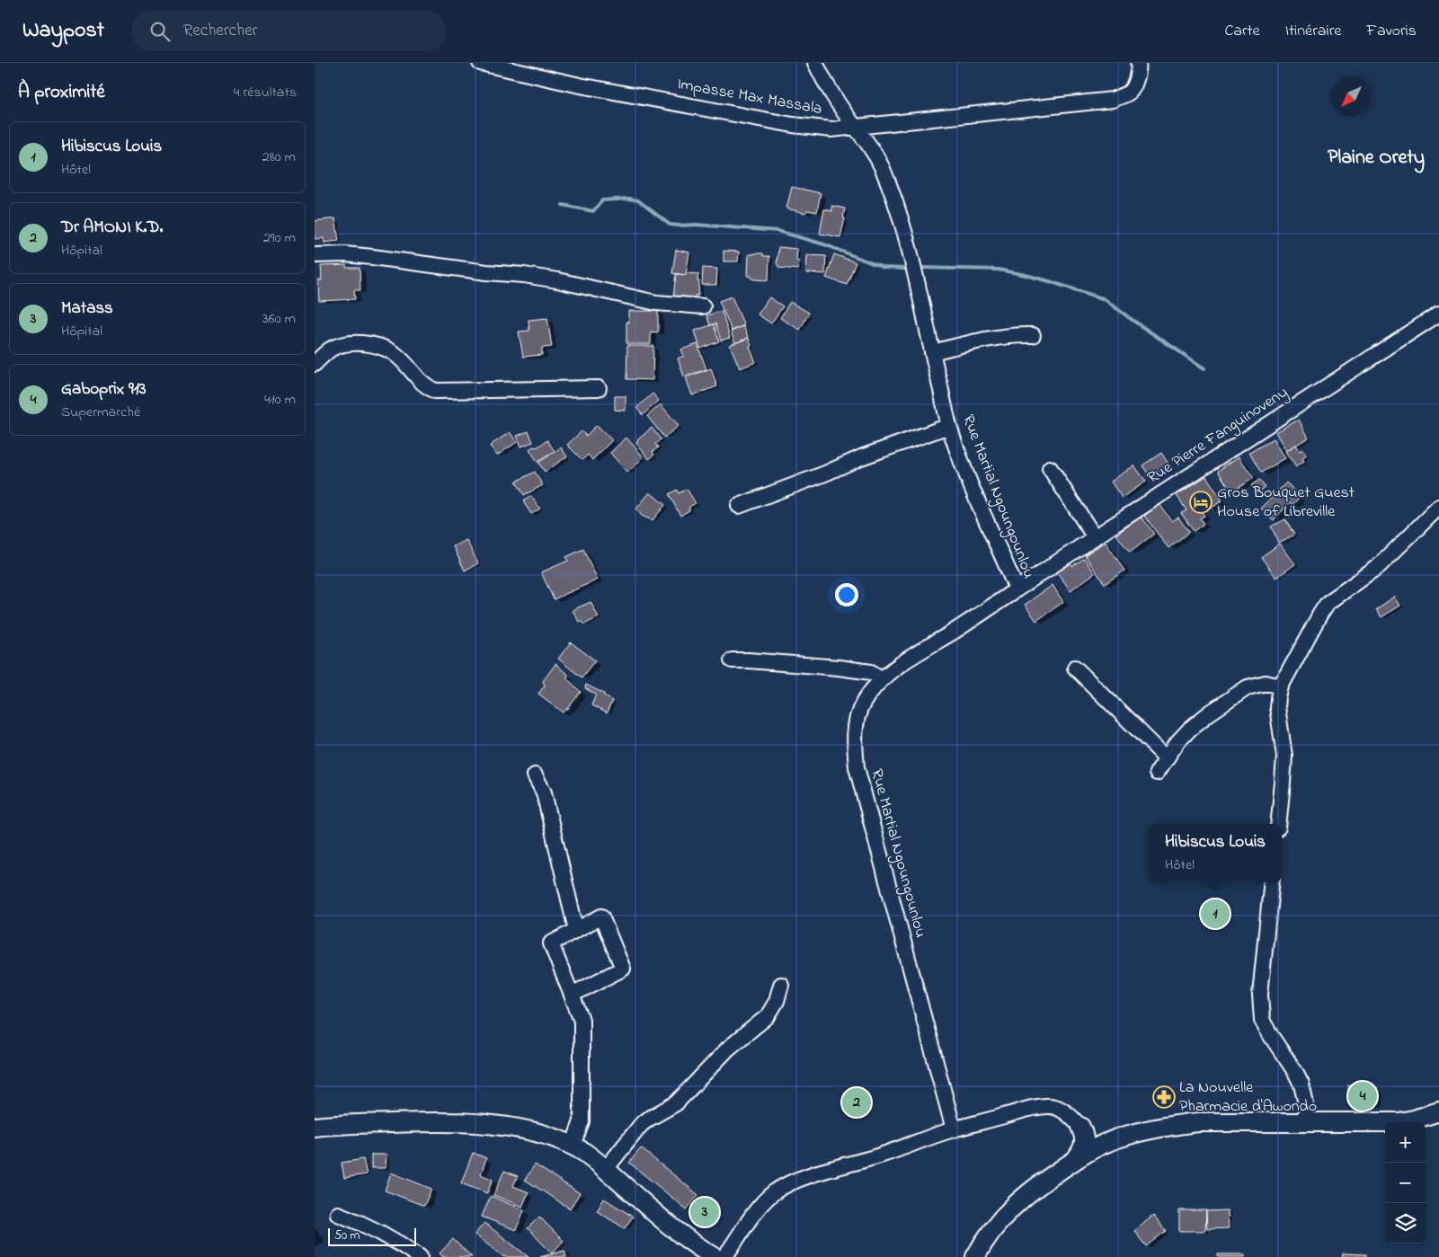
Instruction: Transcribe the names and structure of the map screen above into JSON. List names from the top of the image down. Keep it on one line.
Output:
{"streets":{"street":["Impasse Max Massala","Rue Pierre Fanguinoveny","Rue Martial Ngoungounlou"]},"crossings":[["Impasse Max Massala","Rue Martial Ngoungounlou"],["Rue Pierre Fanguinoveny","Rue Martial Ngoungounlou"]],"districts":["Plaine Orety"],"places":{"hotel":["Gros Bouquet Guest House of Libreville"],"pharmacy":["La Nouvelle Pharmacie d'Awondo"]},"scale_bar":"50 m","north":"bottom left","page":{"header":"Waypost","search":"Rechercher","nav":["Carte","Itinéraire","Favoris"],"heading":["À proximité","4 résultats"],"list":[{"mark":"1","name":"Hibiscus Louis","note":"Hôtel","value":"280 m"},{"mark":"2","name":"Dr AMONI K.D.","note":"Hôpital","value":"290 m"},{"mark":"3","name":"Matass","note":"Hôpital","value":"360 m"},{"mark":"4","name":"Gaboprix 913","note":"Supermarché","value":"410 m"}],"popup":["Hibiscus Louis","Hôtel"],"pins":["1","4","2","3"],"map_buttons":["+","−"],"scale":"50 m"}}
